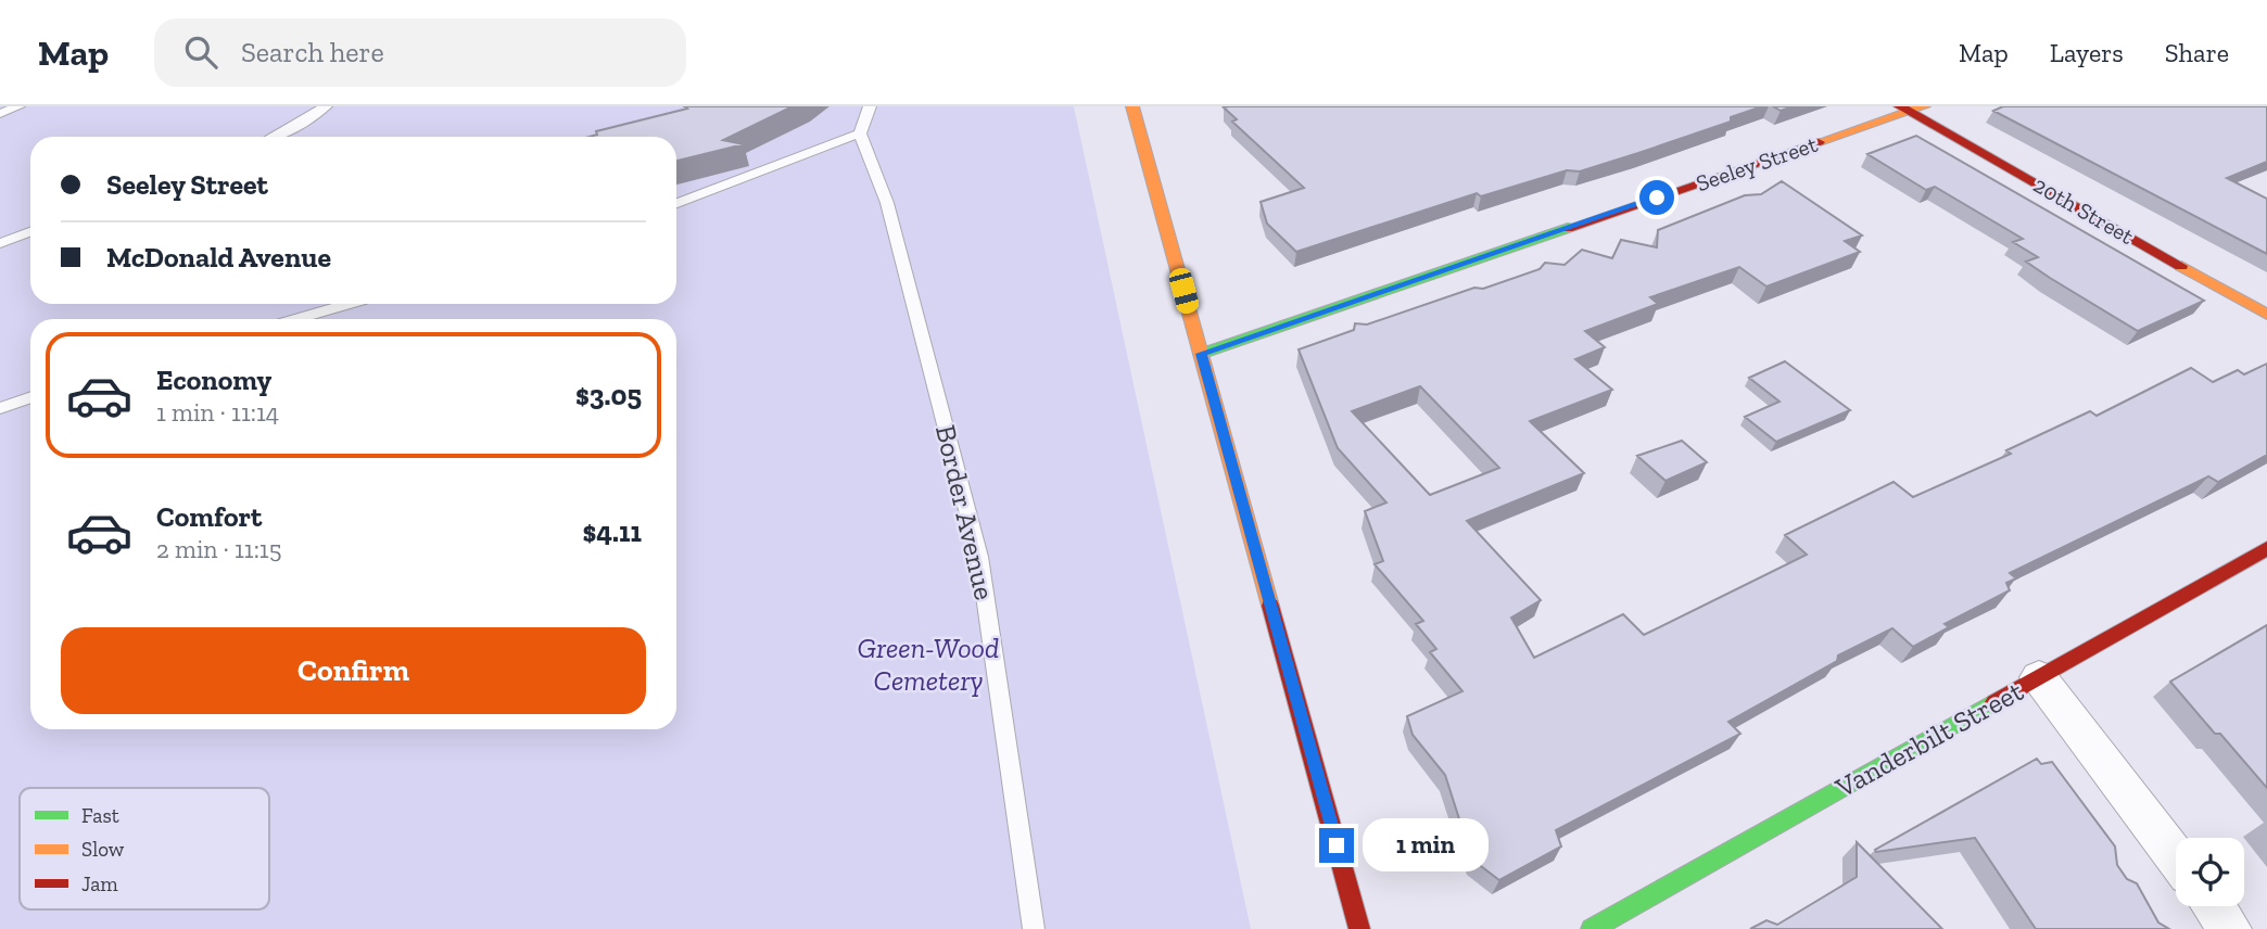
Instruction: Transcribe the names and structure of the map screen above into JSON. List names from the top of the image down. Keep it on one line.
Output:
{"streets":{"street":["Seeley Street","20th Street","Vanderbilt Street"],"lane":["Border Avenue"]},"crossings":[["Seeley Street","20th Street"]],"parks":["Green-Wood Cemetery"],"legend":["Fast","Slow","Jam"],"page":{"header":"Map","search":"Search here","nav":["Map","Layers","Share"],"banner":["Seeley Street","McDonald Avenue"],"list":[{"name":"Economy","note":"1 min · 11:14","value":"$3.05"},{"name":"Comfort","note":"2 min · 11:15","value":"$4.11"}],"buttons":"Confirm","bubble":"1 min"}}
